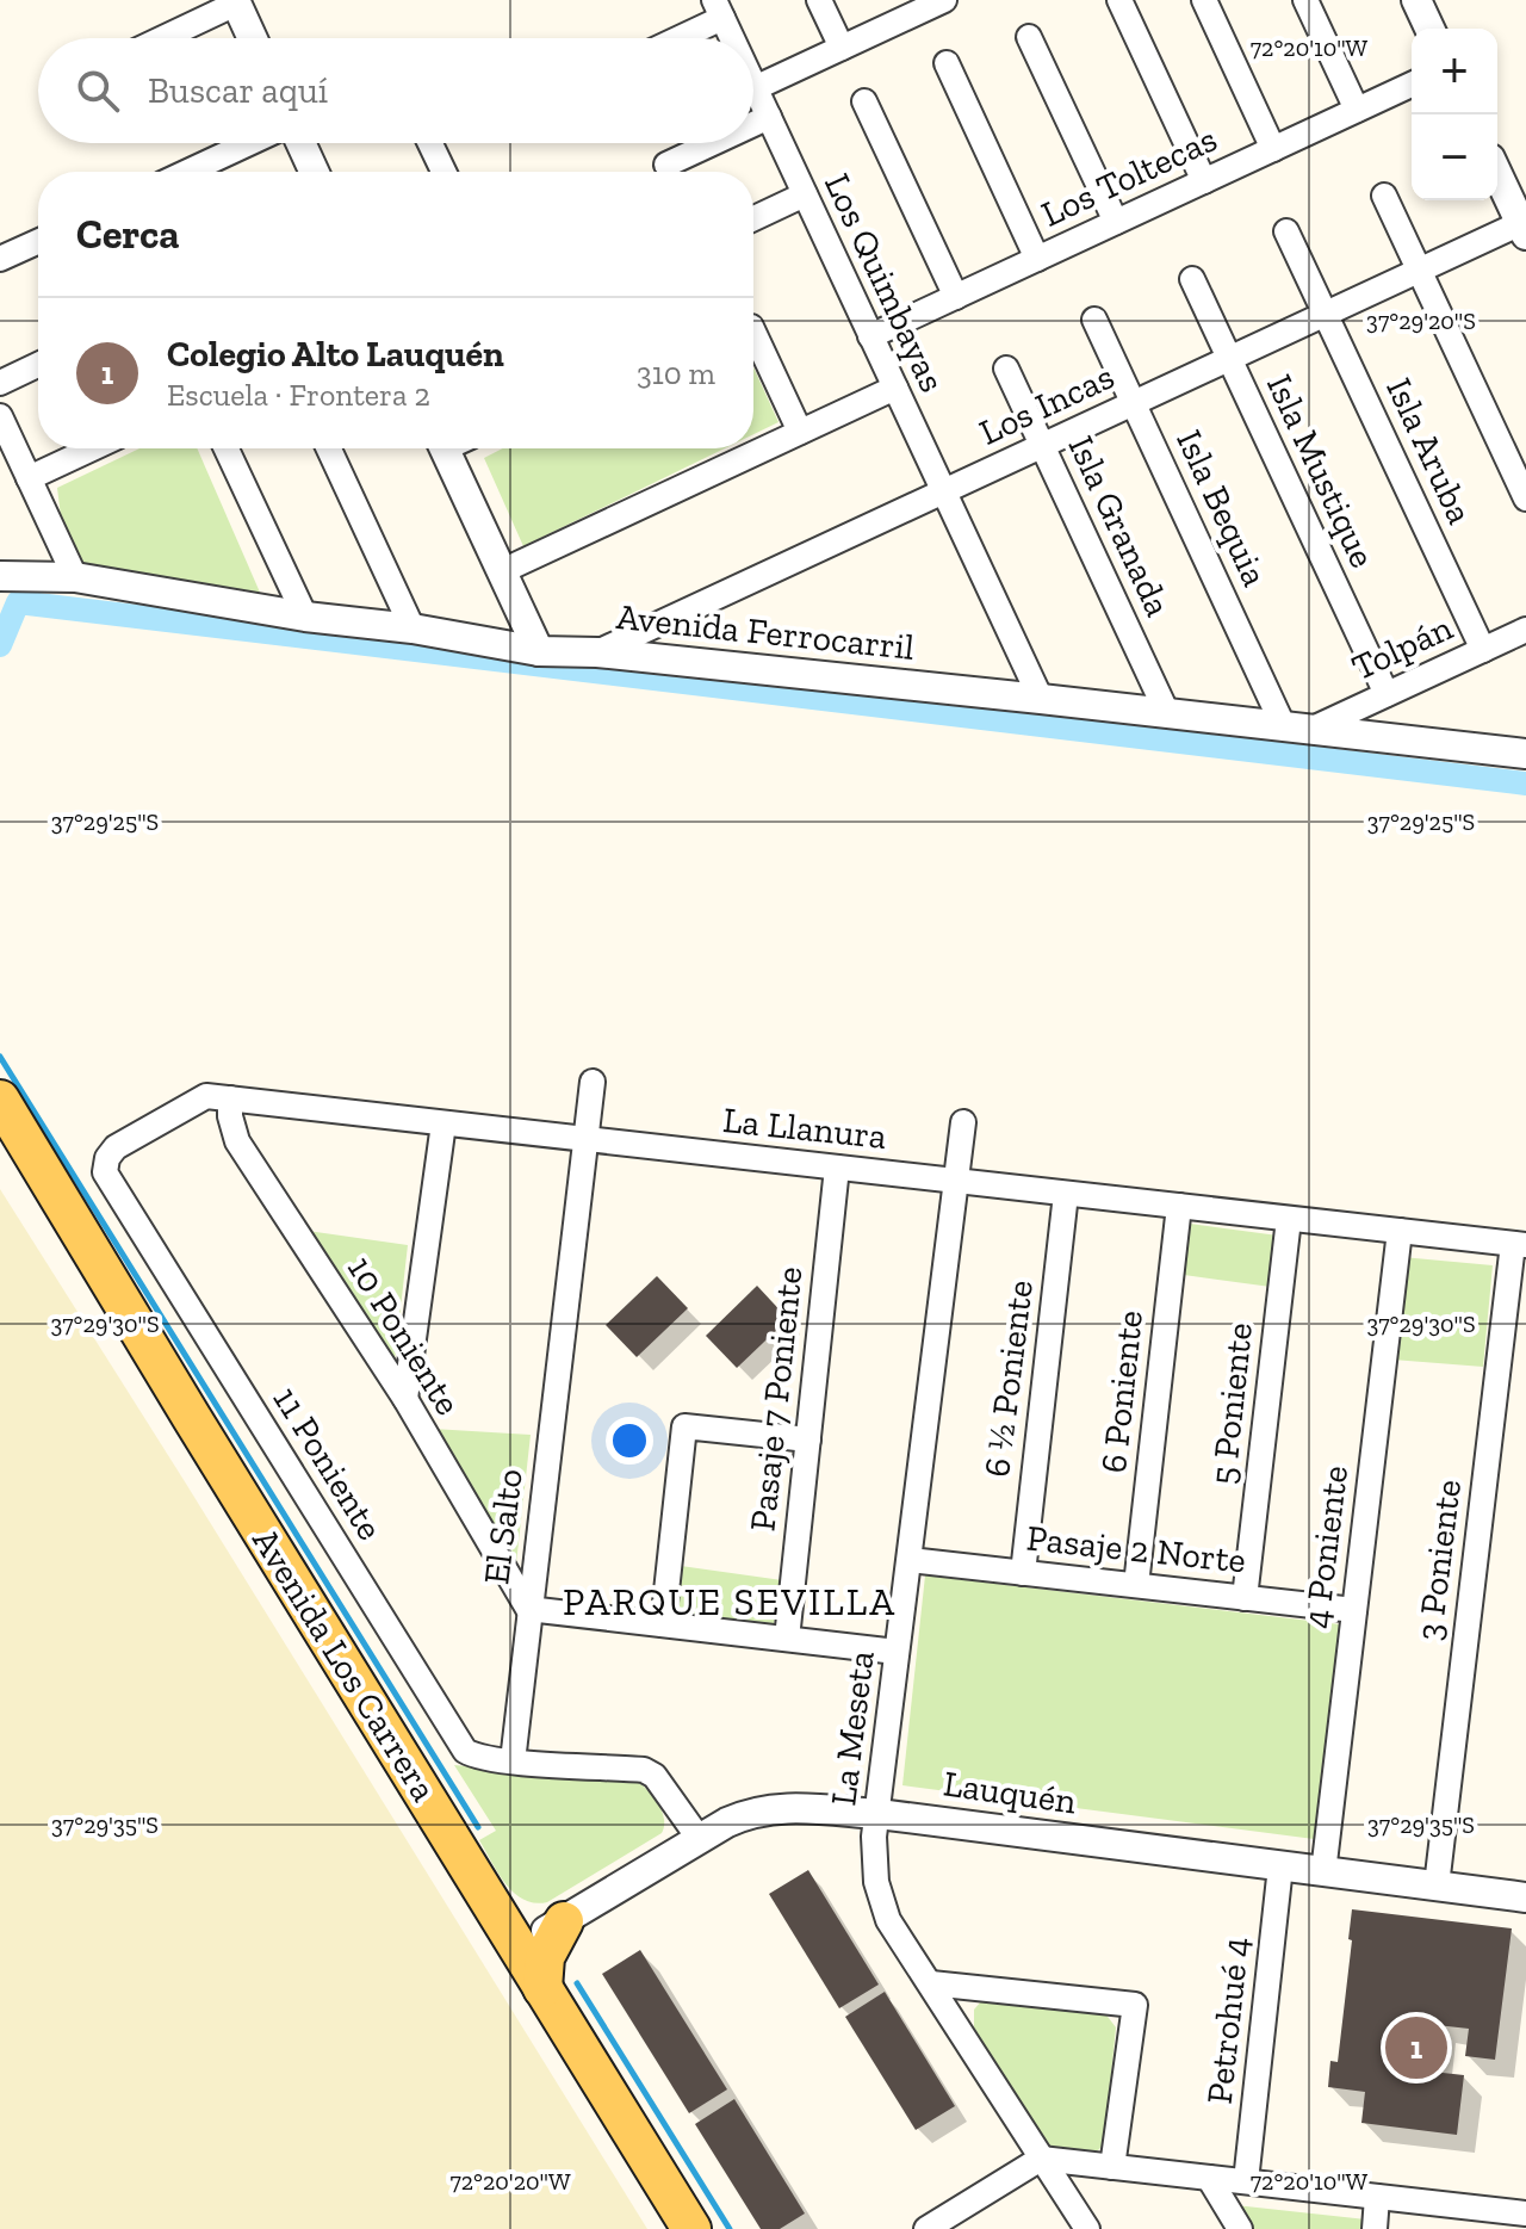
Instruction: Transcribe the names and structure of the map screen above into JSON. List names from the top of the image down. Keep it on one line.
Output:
{"streets":{"main road":["Avenida Los Carrera"],"street":["Los Toltecas","Los Quimbayas","Los Incas","Isla Aruba","Isla Mustique","Isla Bequia","Isla Granada","Avenida Ferrocarril","Tolpán","La Llanura","10 Poniente","6 ½ Poniente","6 Poniente","Pasaje 7 Poniente","5 Poniente","11 Poniente","El Salto","4 Poniente","Pasaje 2 Norte","3 Poniente","La Meseta","Lauquén","Petrohué 4"]},"crossings":[["Los Toltecas","Los Quimbayas"],["Los Quimbayas","Los Incas"],["Los Quimbayas","Avenida Ferrocarril"],["Los Incas","Isla Aruba"],["Los Incas","Isla Mustique"],["Los Incas","Isla Bequia"],["Los Incas","Isla Granada"],["Los Incas","Avenida Ferrocarril"],["Isla Aruba","Tolpán"],["Isla Mustique","Tolpán"],["Isla Bequia","Avenida Ferrocarril"],["Isla Bequia","Tolpán"],["Isla Granada","Avenida Ferrocarril"],["Avenida Ferrocarril","Tolpán"],["La Llanura","10 Poniente"],["La Llanura","6 ½ Poniente"],["La Llanura","6 Poniente"],["La Llanura","Pasaje 7 Poniente"],["La Llanura","5 Poniente"],["La Llanura","11 Poniente"],["La Llanura","El Salto"],["La Llanura","4 Poniente"],["La Llanura","3 Poniente"],["La Llanura","La Meseta"],["10 Poniente","El Salto"],["6 ½ Poniente","Pasaje 2 Norte"],["6 Poniente","Pasaje 2 Norte"],["5 Poniente","Pasaje 2 Norte"],["11 Poniente","El Salto"],["4 Poniente","Pasaje 2 Norte"],["4 Poniente","Lauquén"],["Pasaje 2 Norte","La Meseta"],["3 Poniente","Lauquén"],["Avenida Los Carrera","Lauquén"],["La Meseta","Lauquén"],["Lauquén","Petrohué 4"]],"districts":["PARQUE SEVILLA"],"page":{"map_buttons":["+","−"],"search":"Buscar aquí","heading":"Cerca","list":[{"mark":"1","name":"Colegio Alto Lauquén","note":"Escuela · Frontera 2","value":"310 m"}],"pins":"1"},"coordinates":["72°20'10\"W","37°29'20\"S","37°29'25\"S","37°29'30\"S","37°29'35\"S","72°20'20\"W"]}
